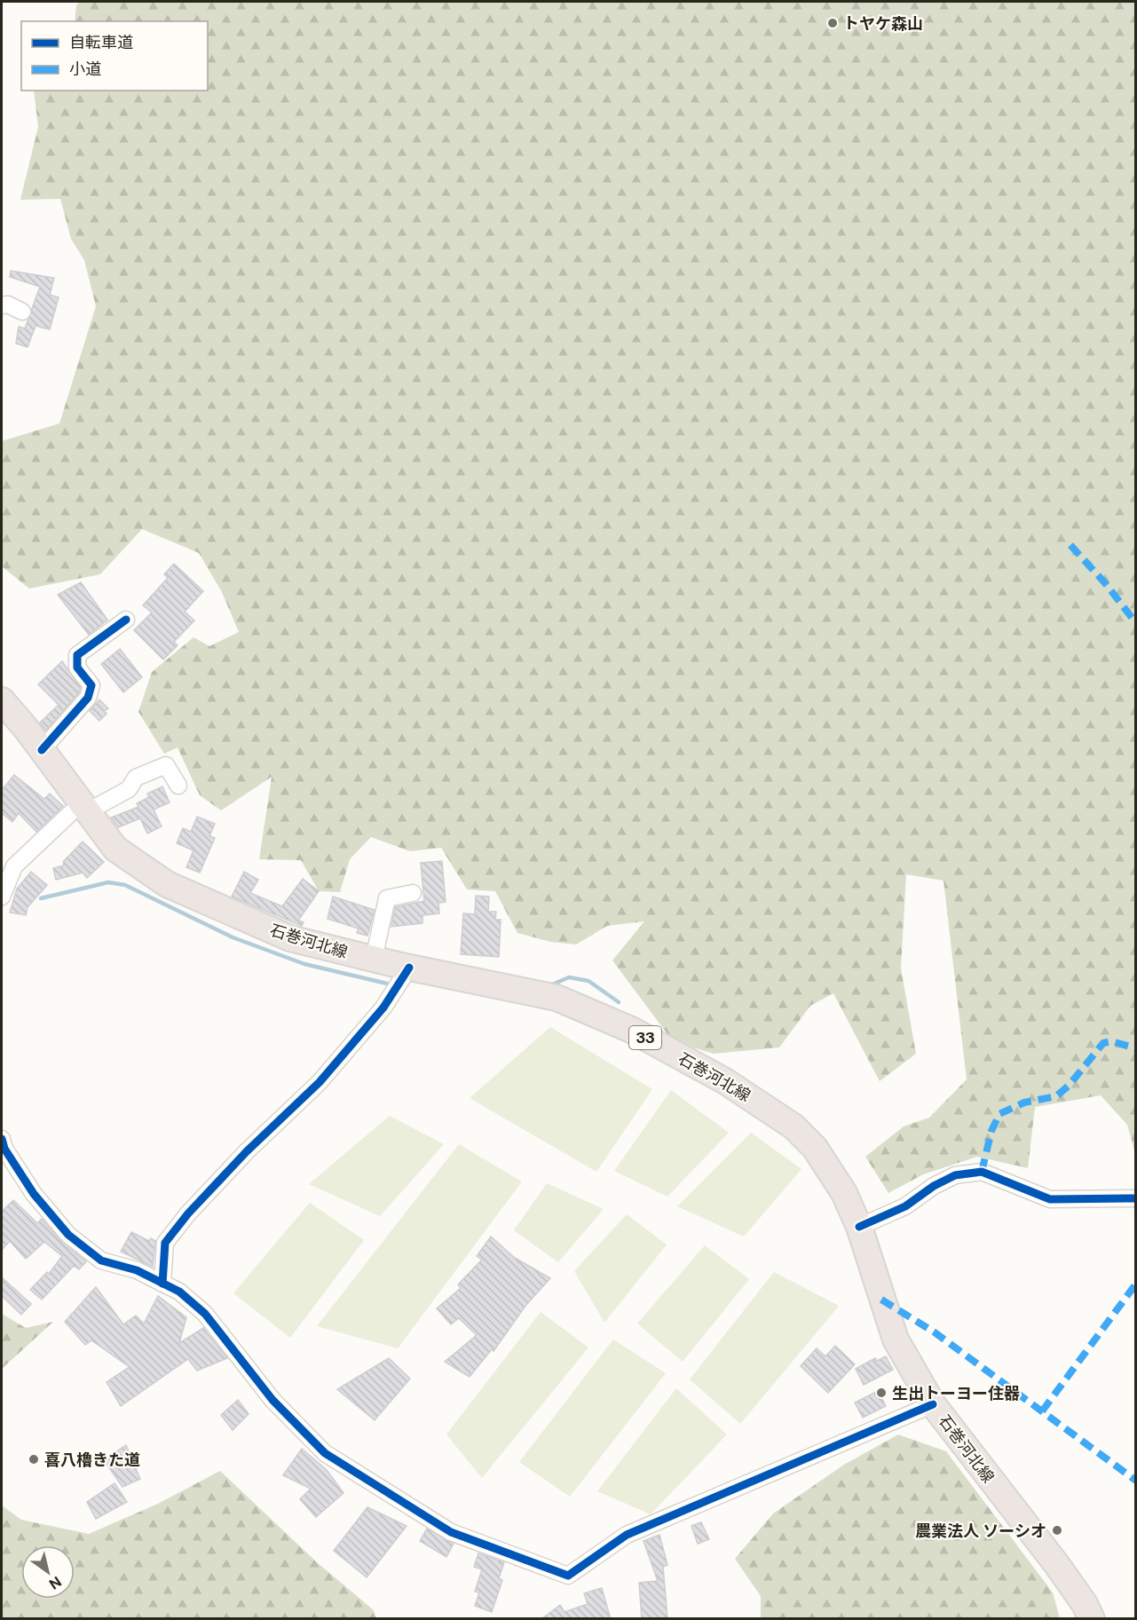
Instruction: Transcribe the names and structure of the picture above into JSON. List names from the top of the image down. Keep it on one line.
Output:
{"streets":{"main road":["石巻河北線","33"]},"places":["トヤケ森山","生出トーヨー住器","喜八櫓きた道","農業法人 ソーシオ"],"legend":["自転車道","小道"],"north":"bottom right"}
